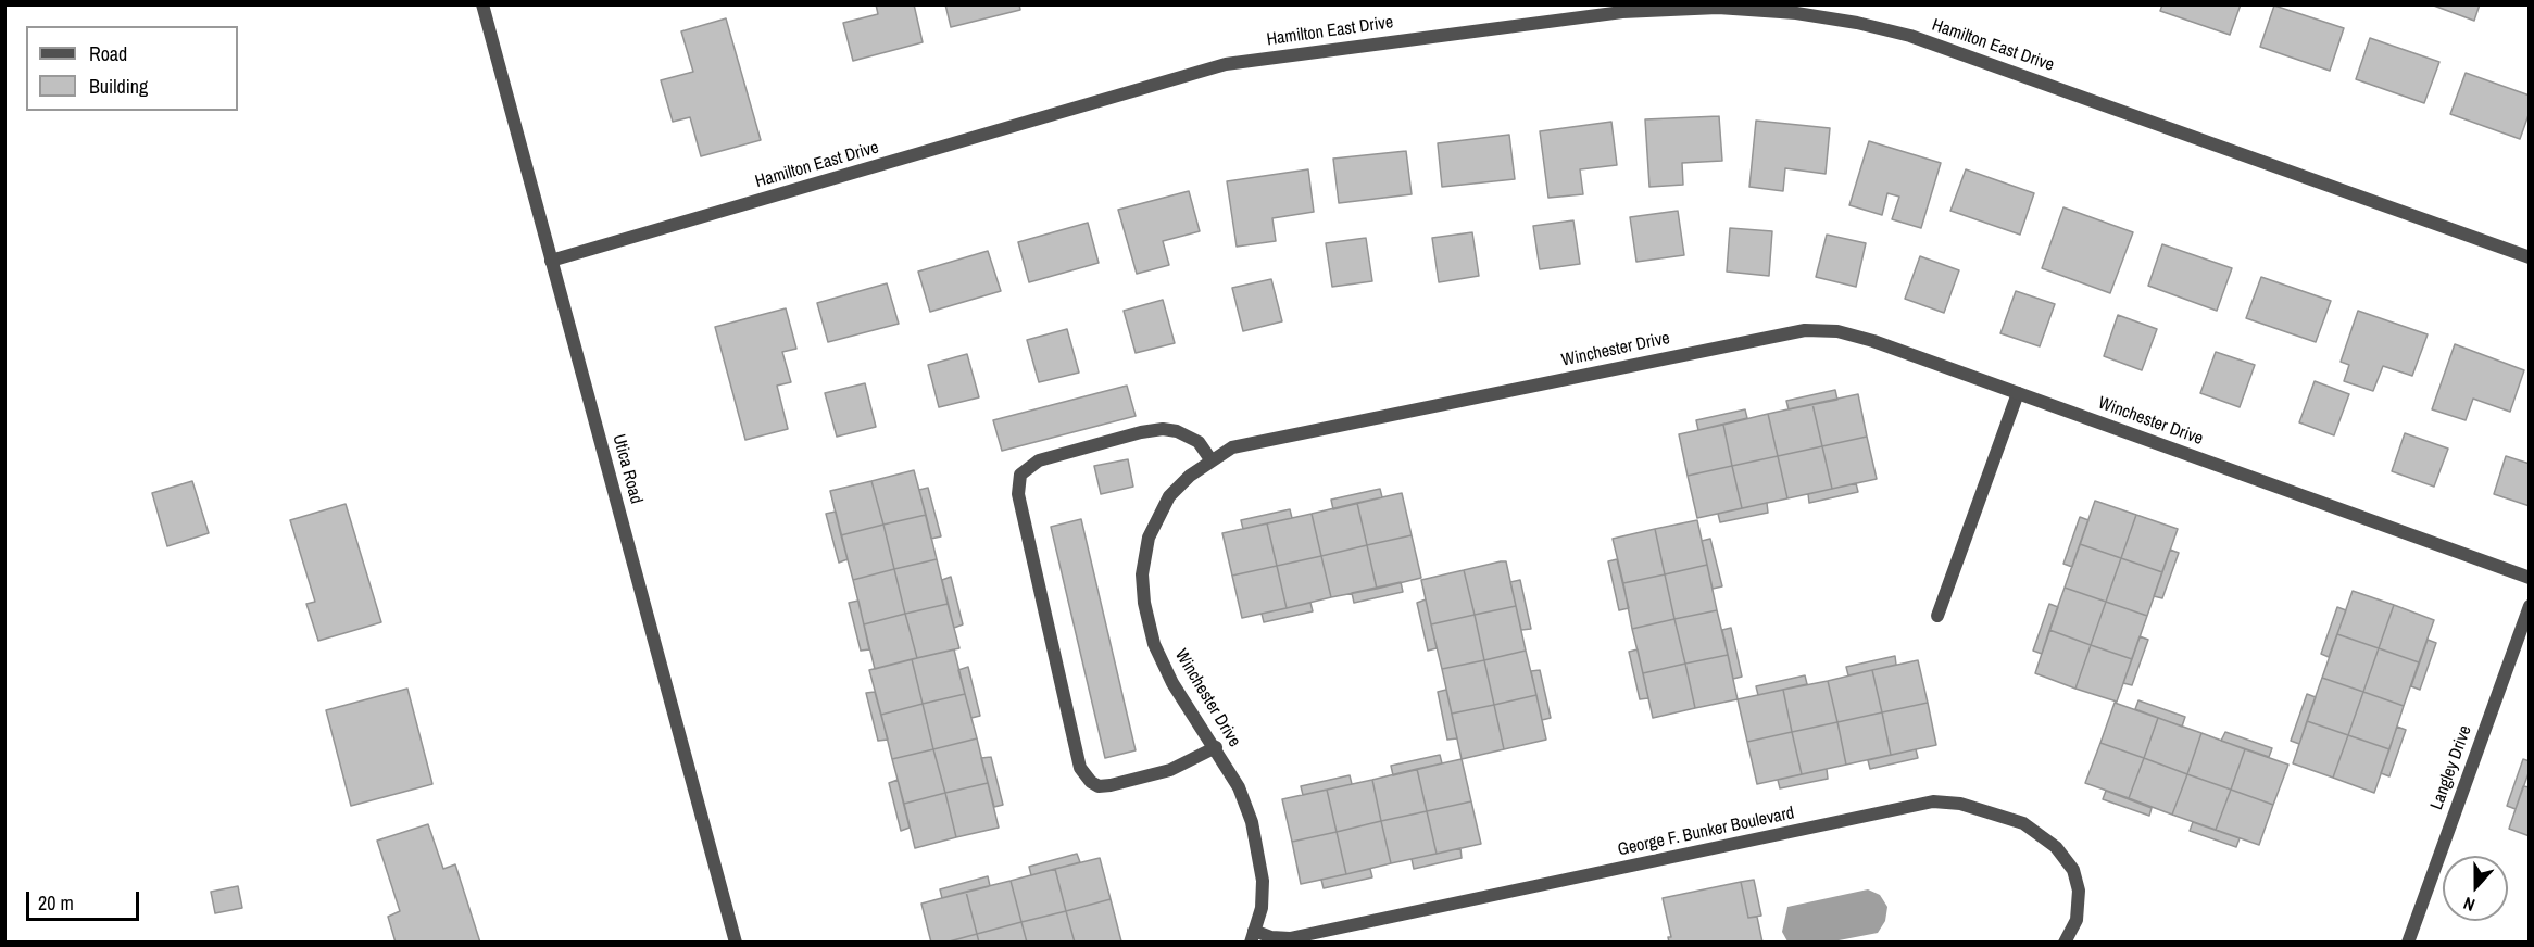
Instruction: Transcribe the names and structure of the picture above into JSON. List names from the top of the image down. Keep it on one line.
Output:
{"streets":{"street":["Hamilton East Drive","Winchester Drive","Utica Road","Langley Drive","George F. Bunker Boulevard"]},"crossings":[["Hamilton East Drive","Utica Road"],["Winchester Drive","George F. Bunker Boulevard"]],"legend":["Road","Building"],"scale_bar":"20 m","north":"bottom"}
